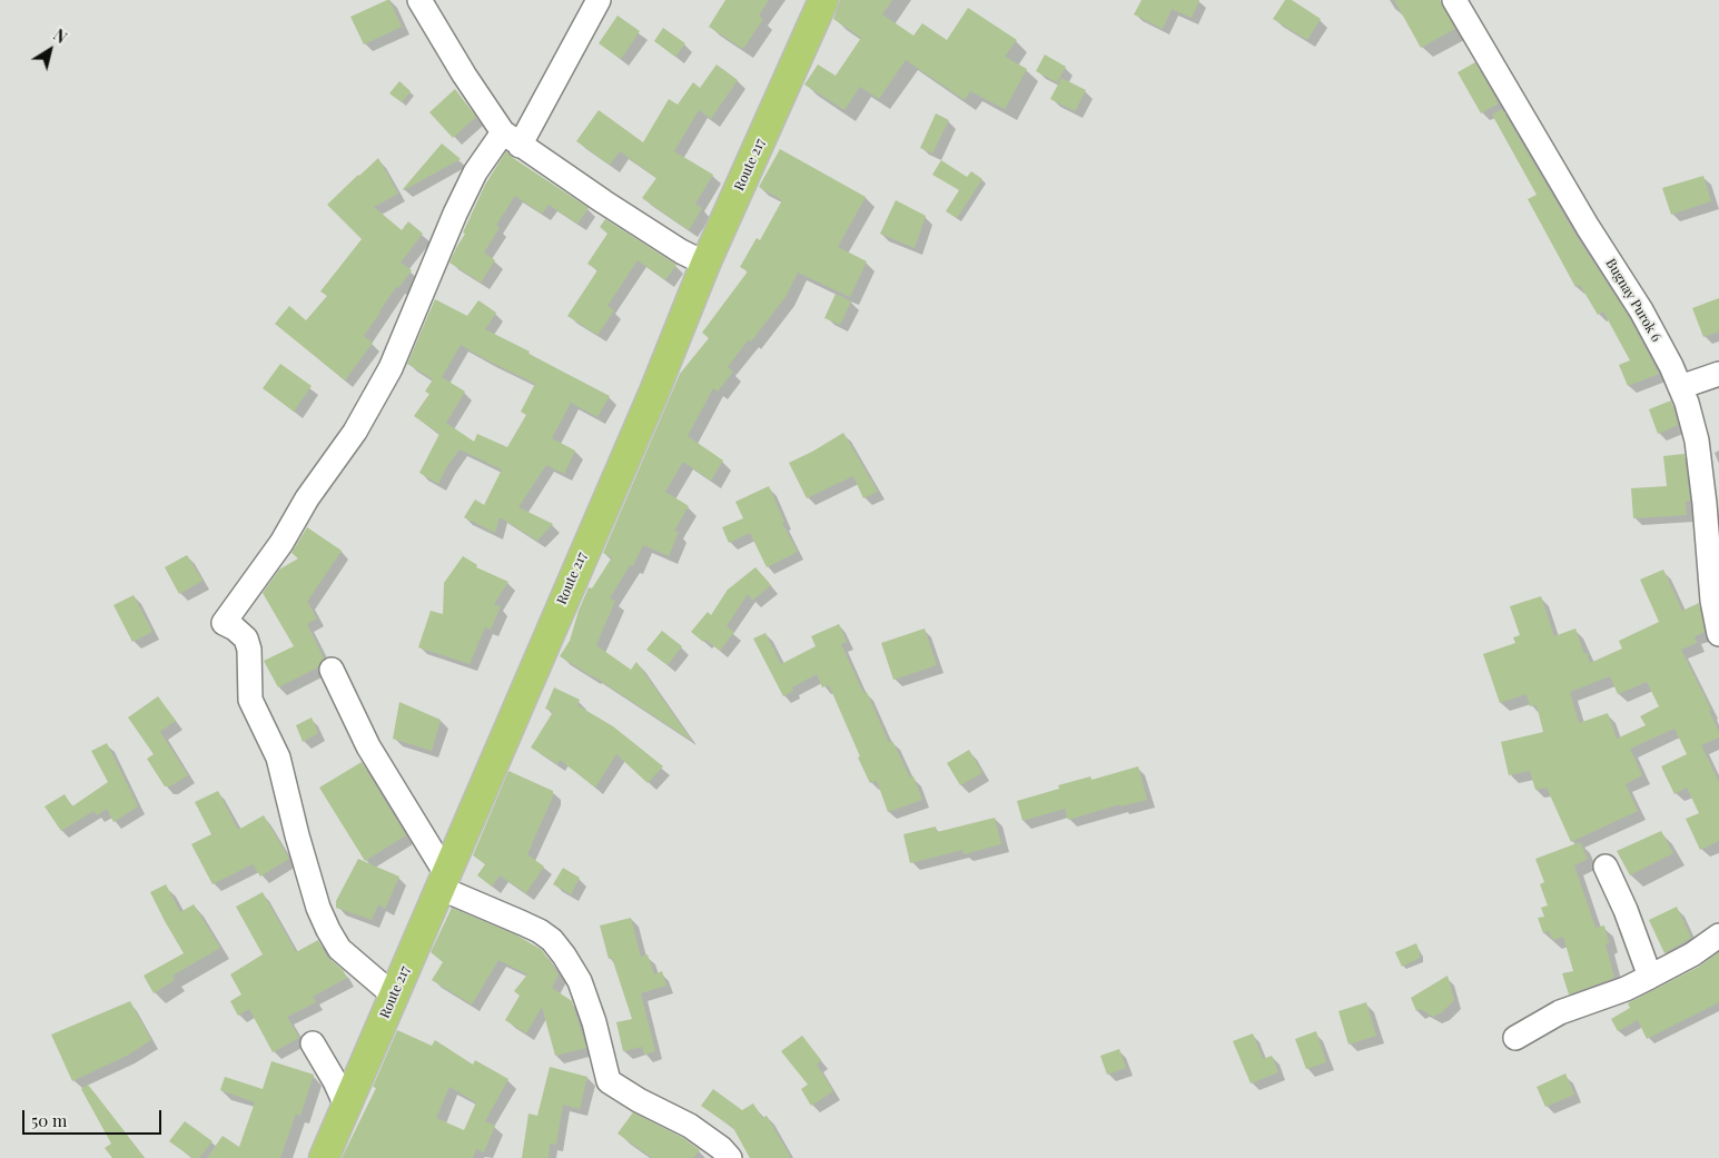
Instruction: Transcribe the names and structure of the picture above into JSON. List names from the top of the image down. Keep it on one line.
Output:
{"streets":{"main road":["Route 217"],"street":["Bugnay Purok 6"]},"scale_bar":"50 m","north":"top right"}
